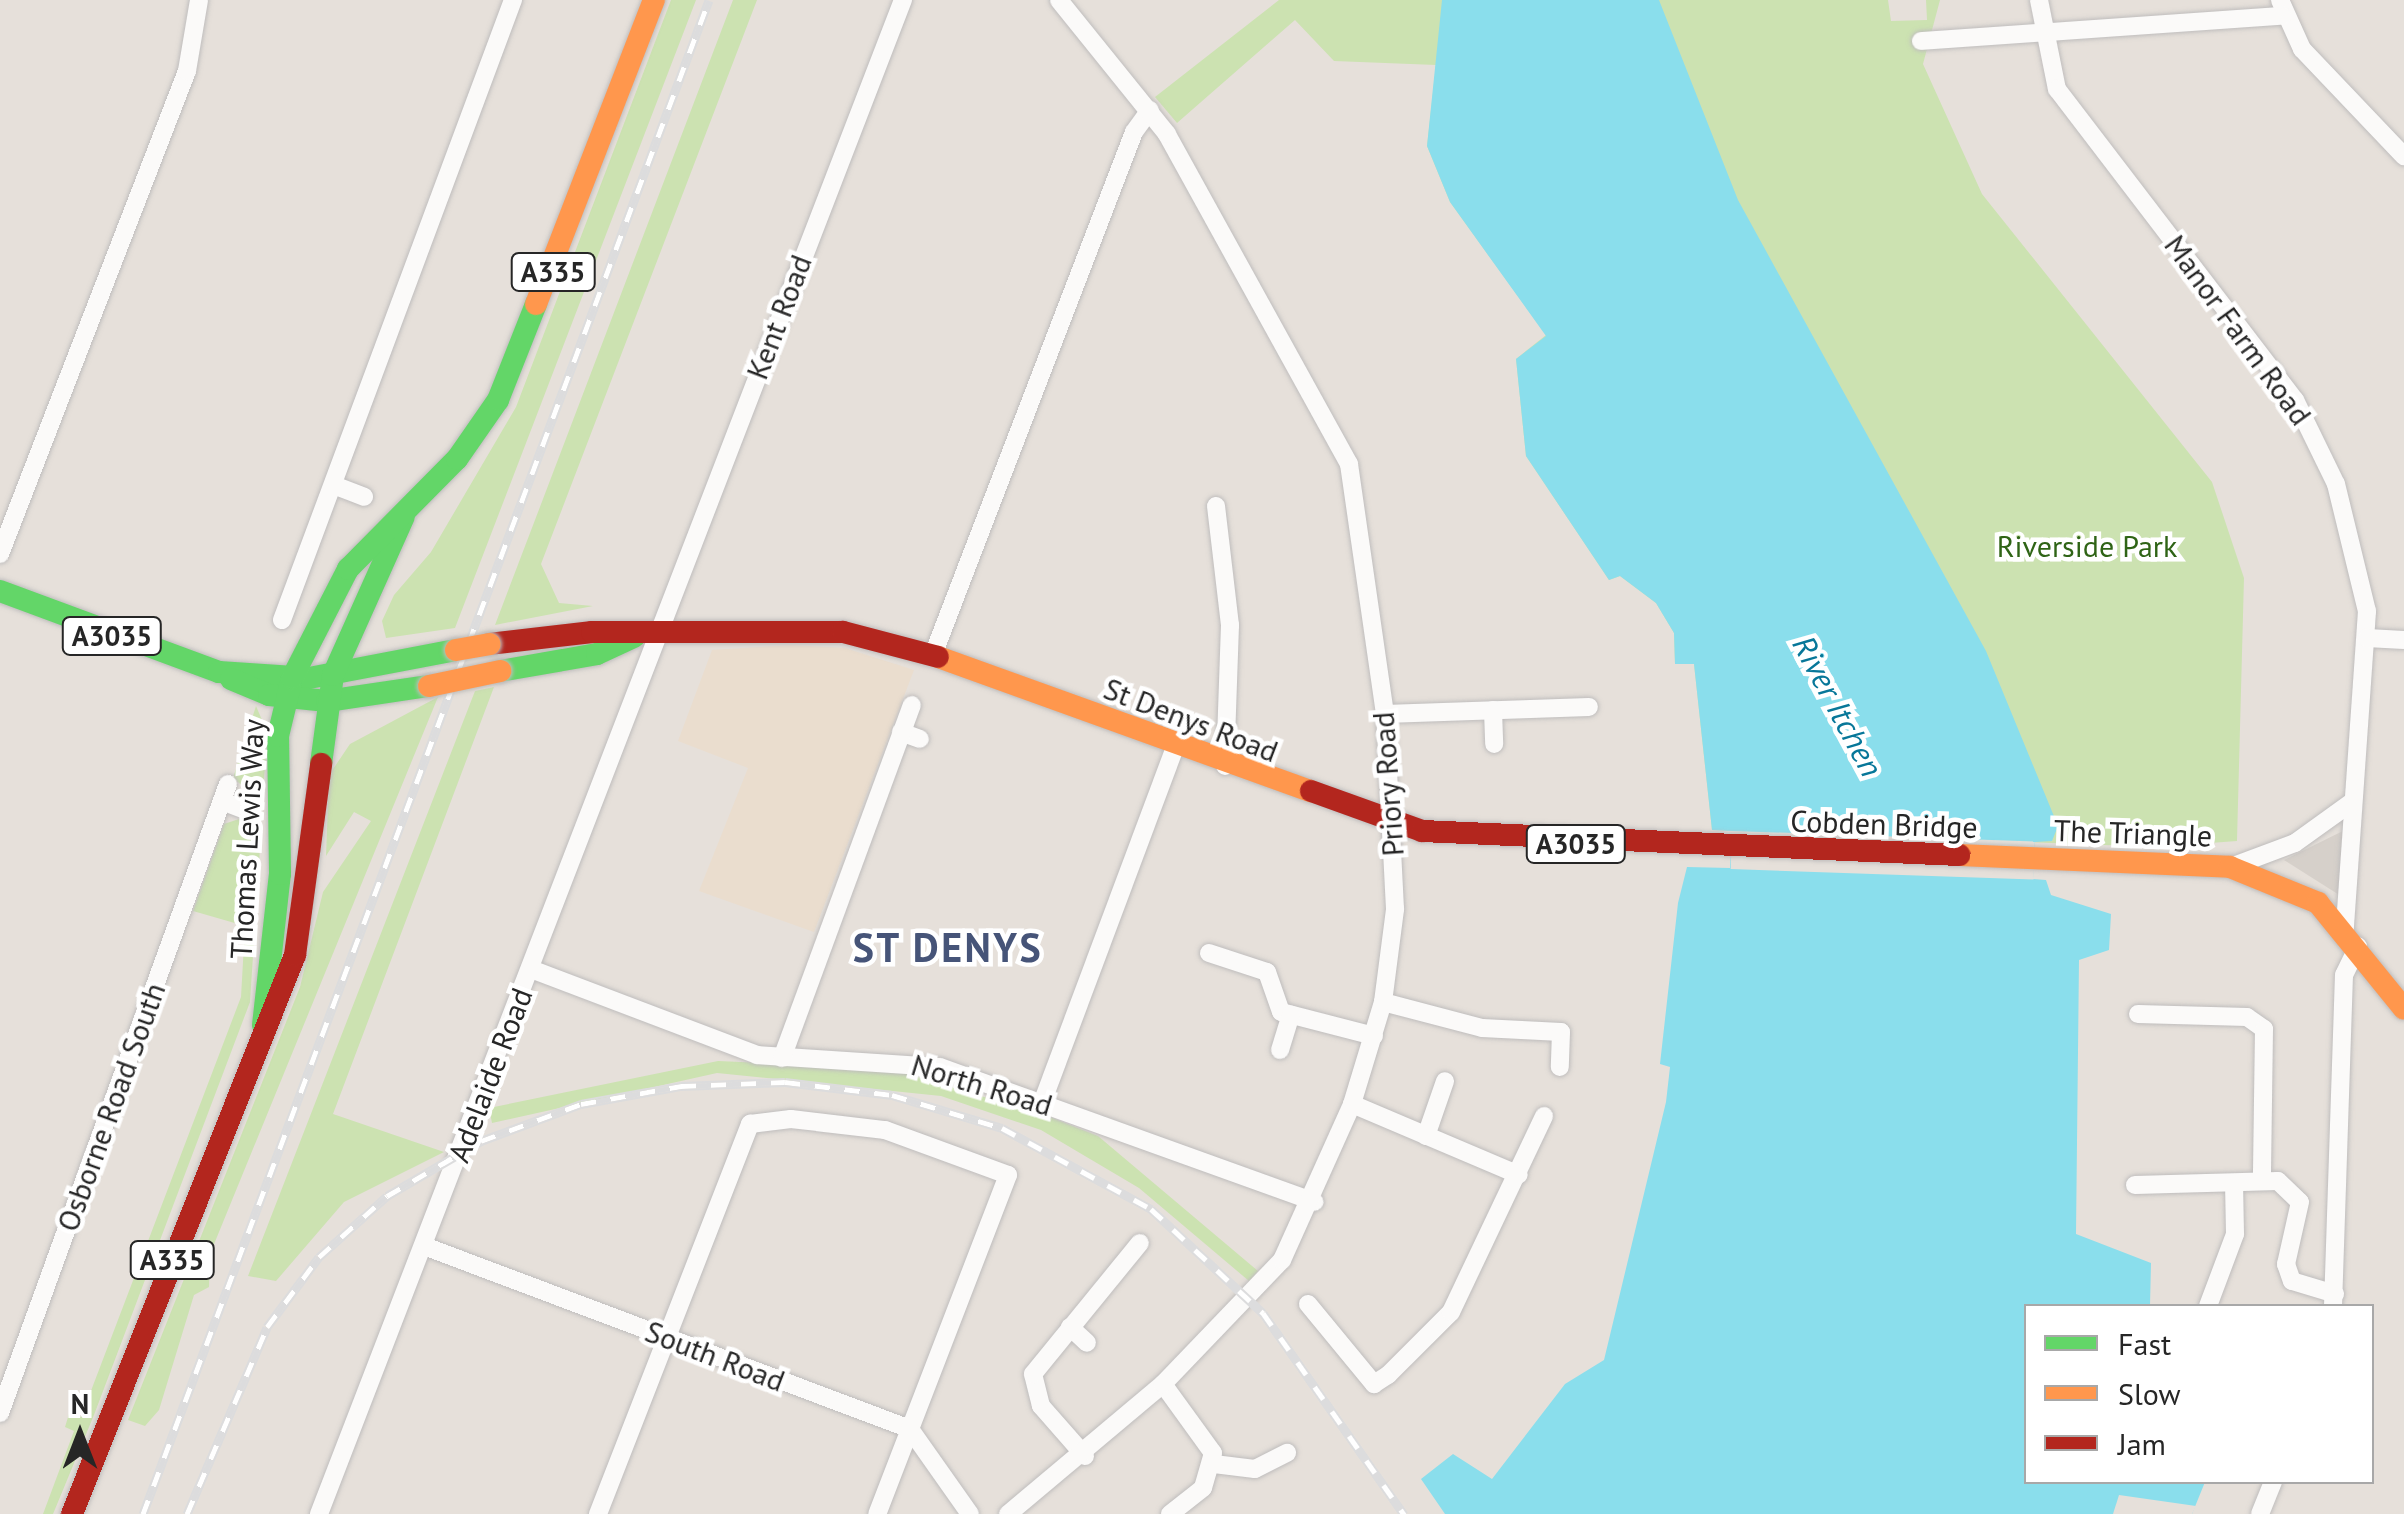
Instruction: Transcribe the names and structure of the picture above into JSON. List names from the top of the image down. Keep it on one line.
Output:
{"streets":{"main road":["A335","A3035","St Denys Road","Cobden Bridge","The Triangle","Thomas Lewis Way"],"street":["Kent Road","Manor Farm Road","Priory Road","Adelaide Road","North Road","Osborne Road South","South Road"]},"crossings":[["Kent Road","St Denys Road"],["Kent Road","Adelaide Road"],["Manor Farm Road","A3035"],["Manor Farm Road","The Triangle"],["A3035","The Triangle"],["St Denys Road","Priory Road"],["St Denys Road","Cobden Bridge"],["St Denys Road","Thomas Lewis Way"],["St Denys Road","Adelaide Road"],["Priory Road","North Road"],["Cobden Bridge","The Triangle"],["Adelaide Road","North Road"],["Adelaide Road","South Road"]],"districts":["ST DENYS"],"water":["River Itchen"],"parks":["Riverside Park"],"legend":["Fast","Slow","Jam"],"north":"top"}
